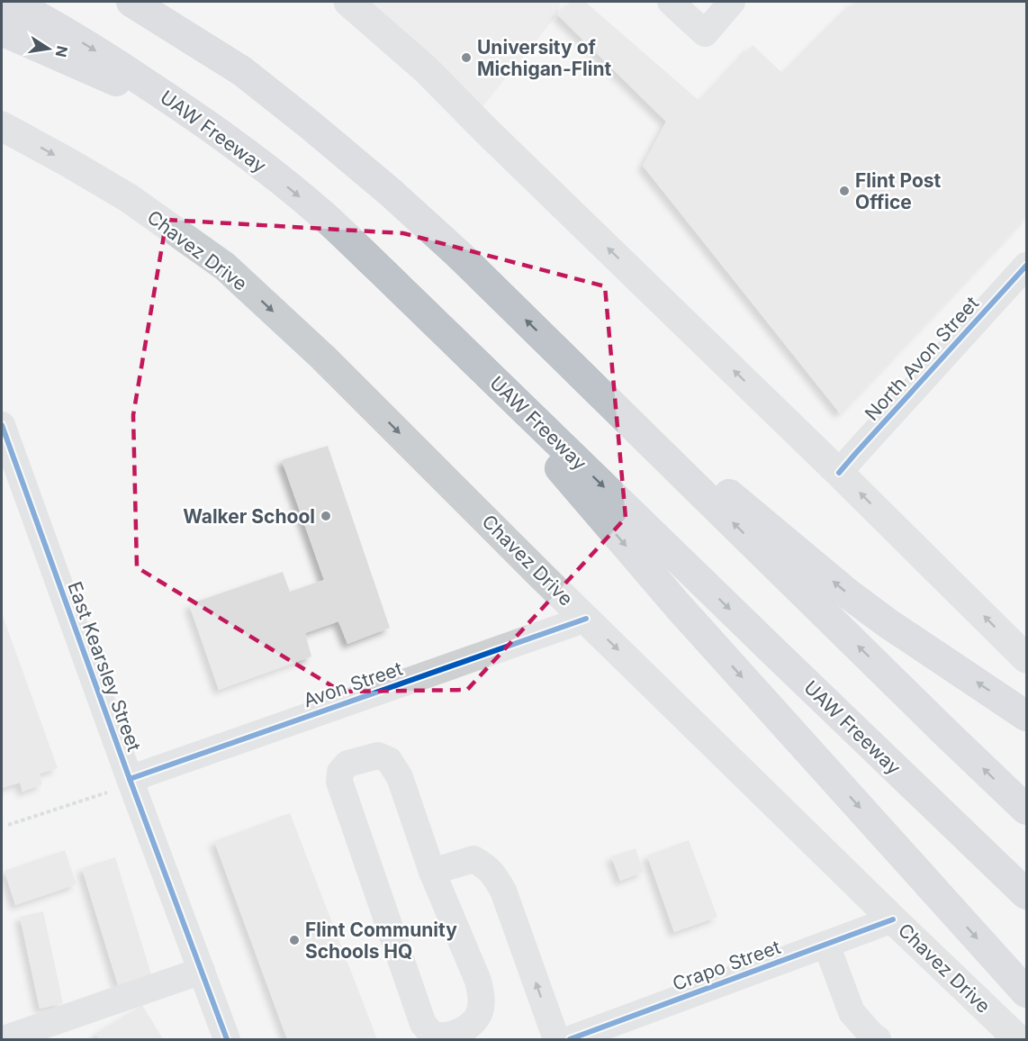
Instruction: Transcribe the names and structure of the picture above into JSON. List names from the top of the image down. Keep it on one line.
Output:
{"streets":{"highway":["UAW Freeway"],"main road":["Chavez Drive"],"street":["North Avon Street","East Kearsley Street","Avon Street","Crapo Street"]},"crossings":[["Chavez Drive","Avon Street"],["Chavez Drive","Crapo Street"],["East Kearsley Street","Avon Street"]],"one_way":["Chavez Drive"],"places":["University of Michigan-Flint","Flint Post Office","Walker School","Flint Community Schools HQ"],"north":"right"}
